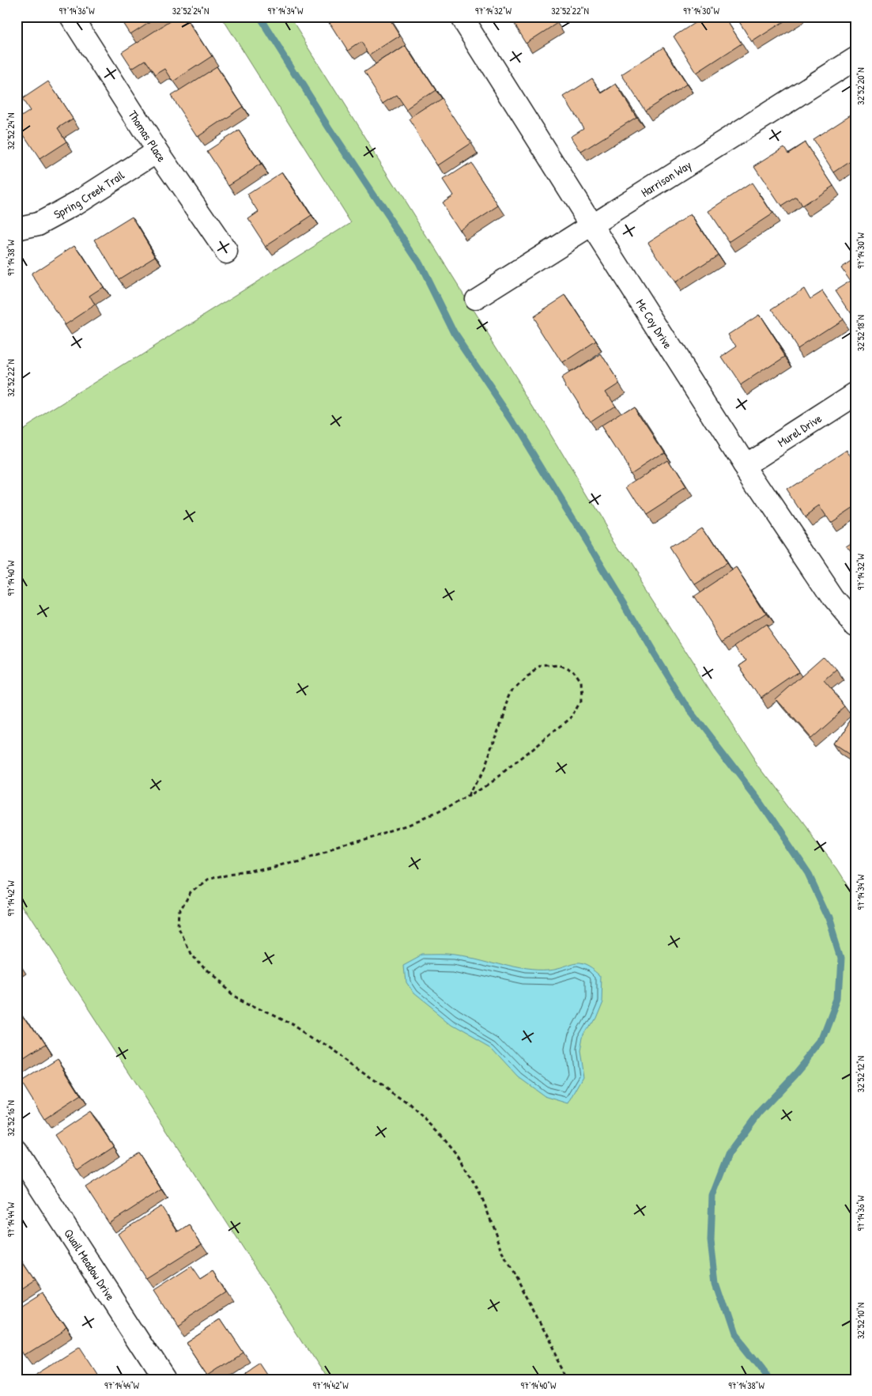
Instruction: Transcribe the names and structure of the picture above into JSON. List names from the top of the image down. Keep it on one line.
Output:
{"streets":{"street":["Thomas Place","Harrison Way","Spring Creek Trail","Mc Coy Drive","Murel Drive","Quail Meadow Drive"]},"crossings":[["Thomas Place","Spring Creek Trail"],["Harrison Way","Mc Coy Drive"],["Mc Coy Drive","Murel Drive"]],"coordinates":["97°14'36\"W","32°52'24\"N","97°14'34\"W","97°14'32\"W","32°52'22\"N","97°14'30\"W","32°52'20\"N","97°14'38\"W","32°52'18\"N","97°14'40\"W","97°14'42\"W","32°52'12\"N","32°52'16\"N","97°14'44\"W","32°52'10\"N"]}
